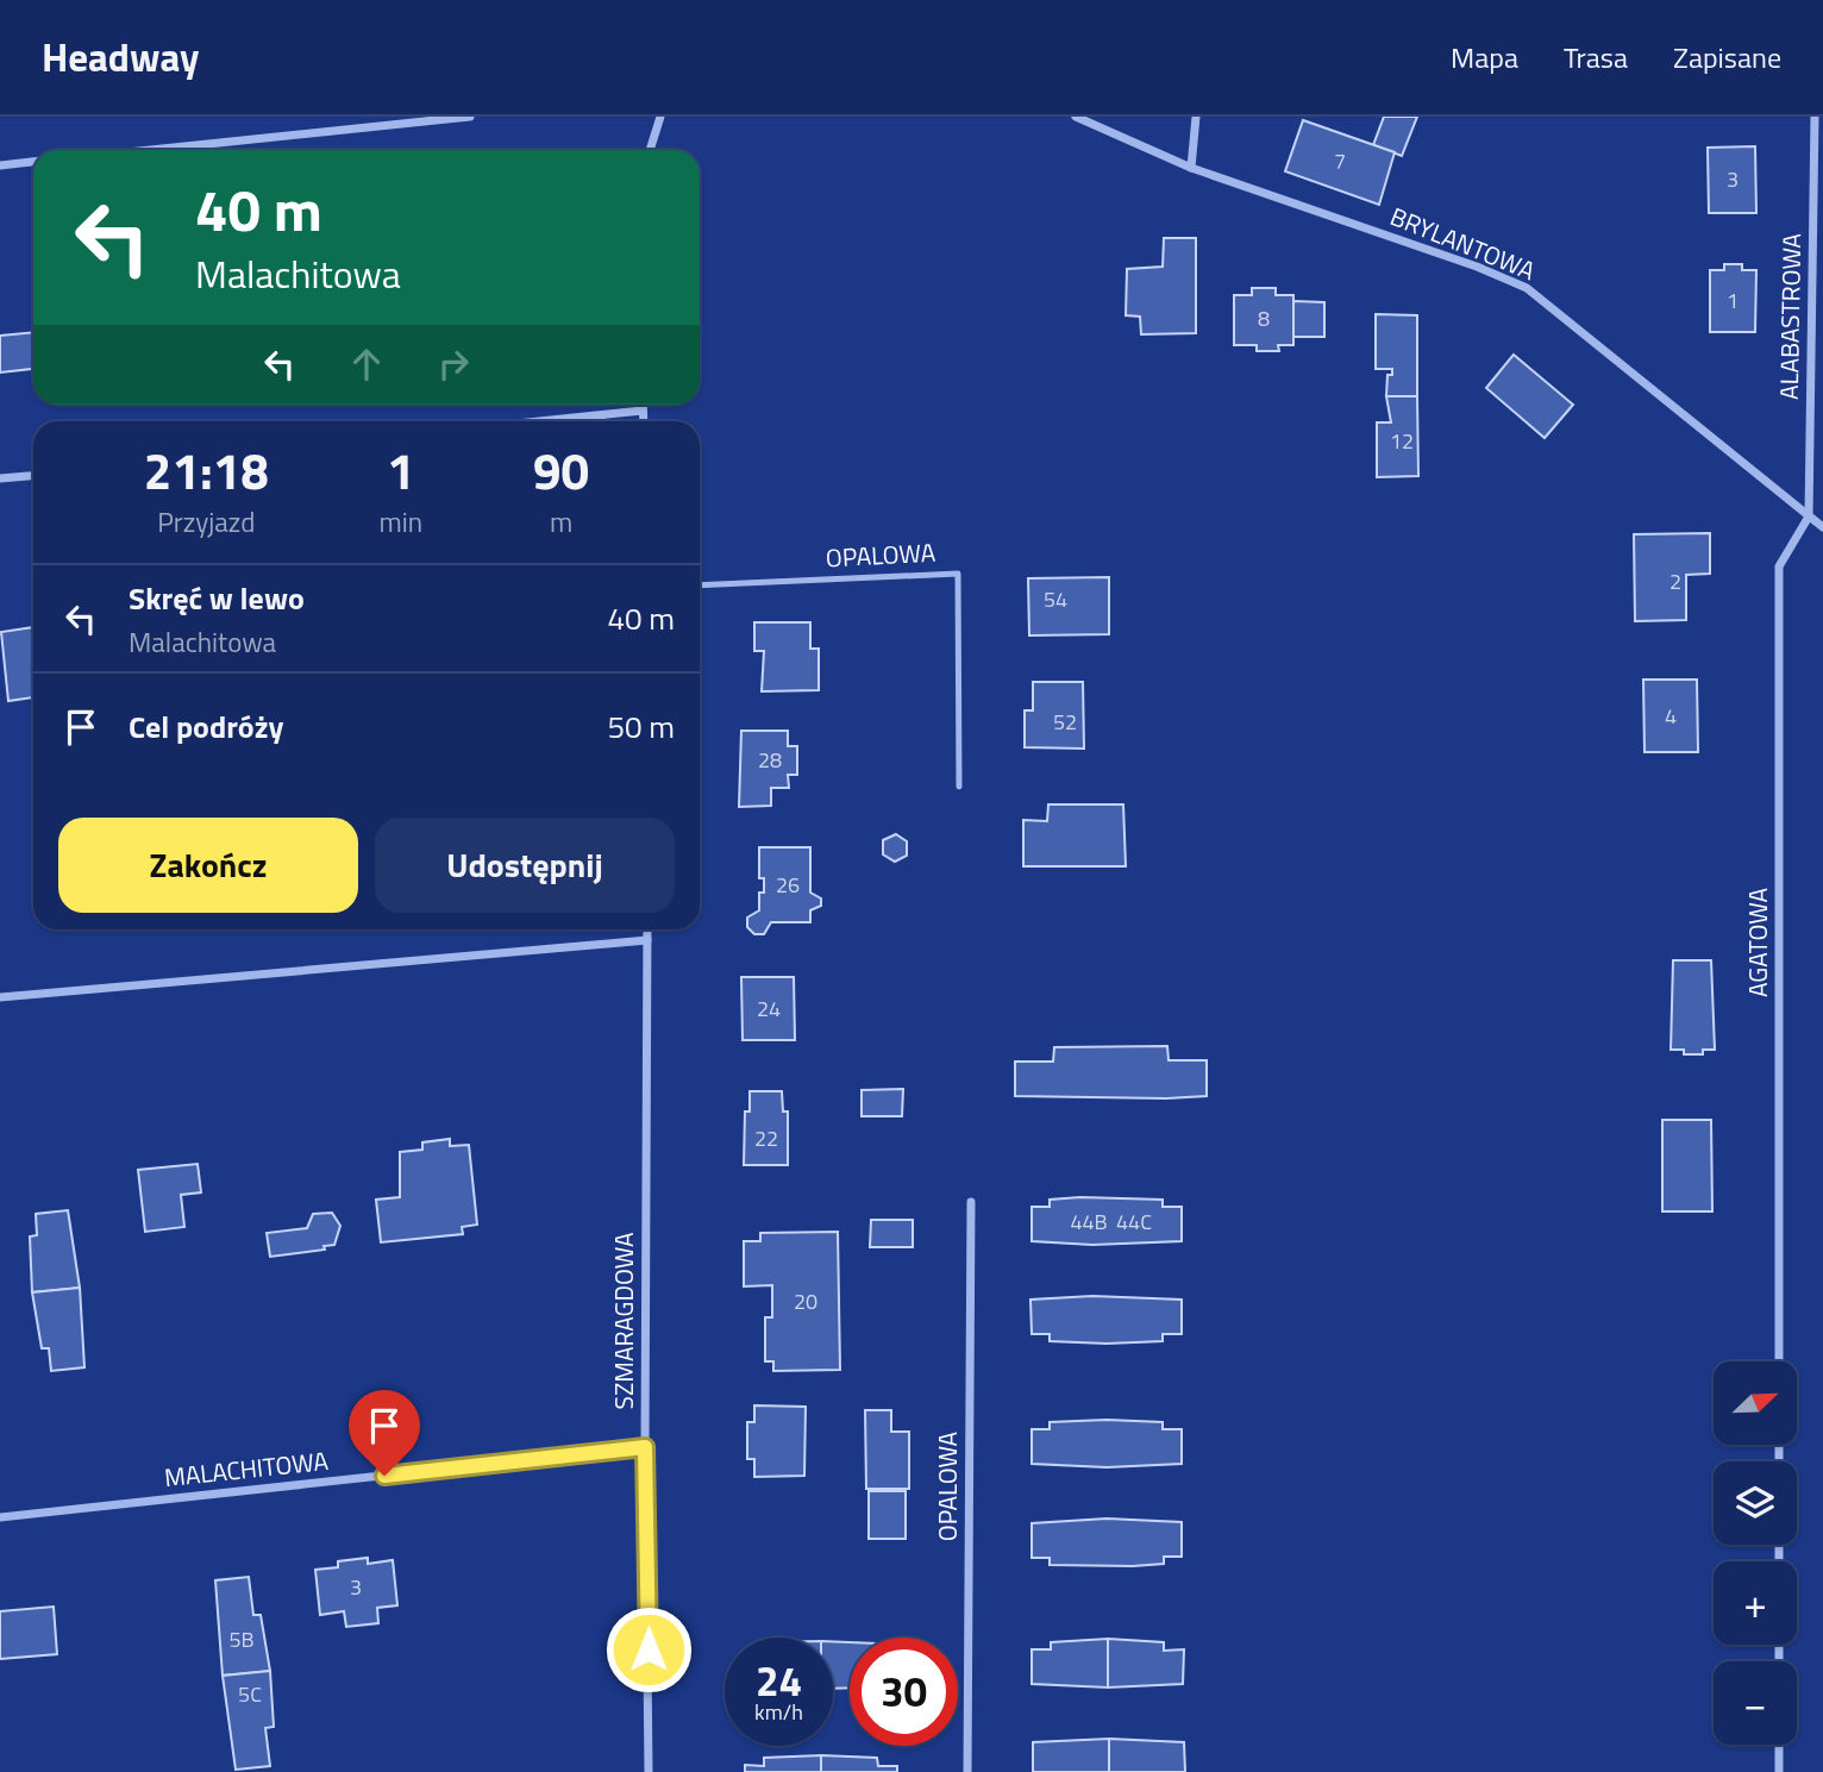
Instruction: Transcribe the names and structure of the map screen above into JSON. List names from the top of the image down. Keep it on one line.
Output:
{"streets":{"street":["BRYLANTOWA","ALABASTROWA","OPALOWA","AGATOWA","SZMARAGDOWA","MALACHITOWA"]},"crossings":[["BRYLANTOWA","ALABASTROWA"],["BRYLANTOWA","AGATOWA"],["ALABASTROWA","AGATOWA"],["SZMARAGDOWA","MALACHITOWA"]],"house_numbers":["7","3","1","8","12","2","54","4","52","28","26","24","22","44B","44C","20","3","5B","5C"],"north":"top right","page":{"header":"Headway","nav":["Mapa","Trasa","Zapisane"],"turn":["40 m","Malachitowa"],"eta":["21:18","Przyjazd","1","min","90","m"],"list":[{"name":"Skręć w lewo","note":"Malachitowa","value":"40 m"},{"name":"Cel podróży","value":"50 m"}],"buttons":["Zakończ","Udostępnij"],"map_buttons":["+","−"],"speed":"24 km/h","limit":"30"}}
